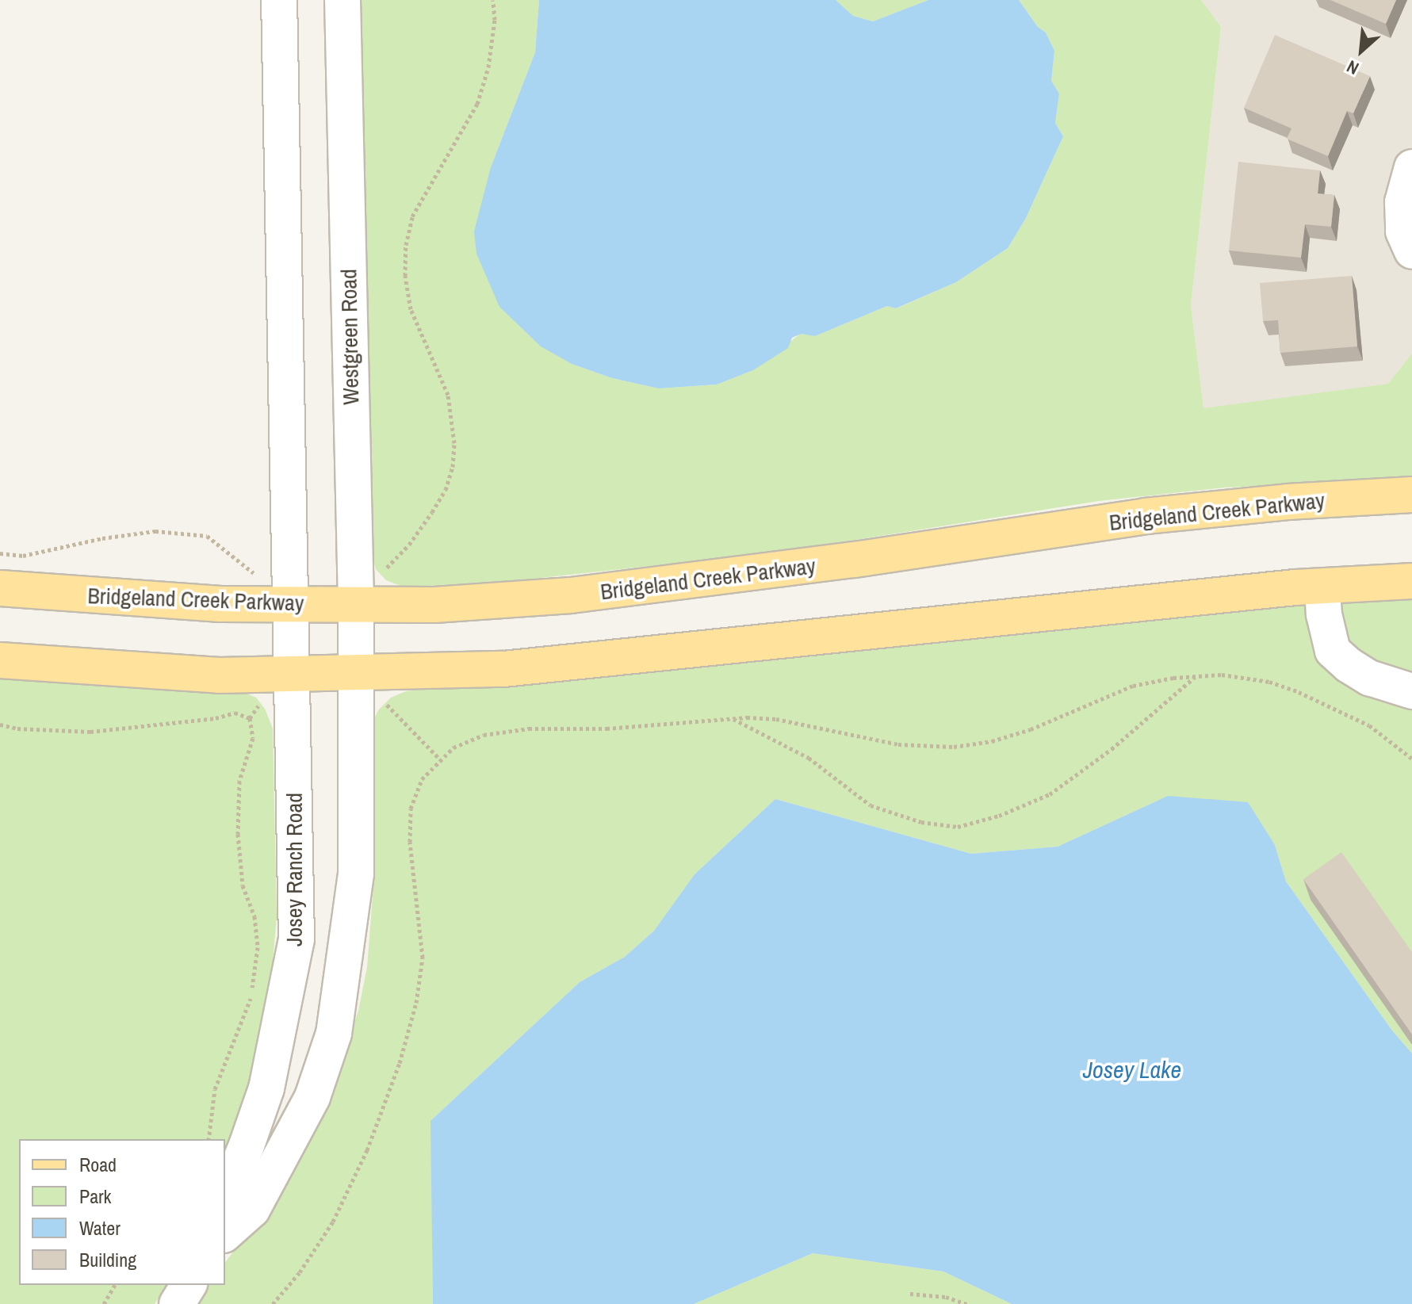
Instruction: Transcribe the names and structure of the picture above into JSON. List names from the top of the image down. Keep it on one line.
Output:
{"streets":{"main road":["Bridgeland Creek Parkway"],"street":["Westgreen Road","Josey Ranch Road"]},"crossings":[["Westgreen Road","Bridgeland Creek Parkway"],["Bridgeland Creek Parkway","Josey Ranch Road"]],"water":["Josey Lake"],"legend":["Road","Park","Water","Building"],"north":"bottom left"}
